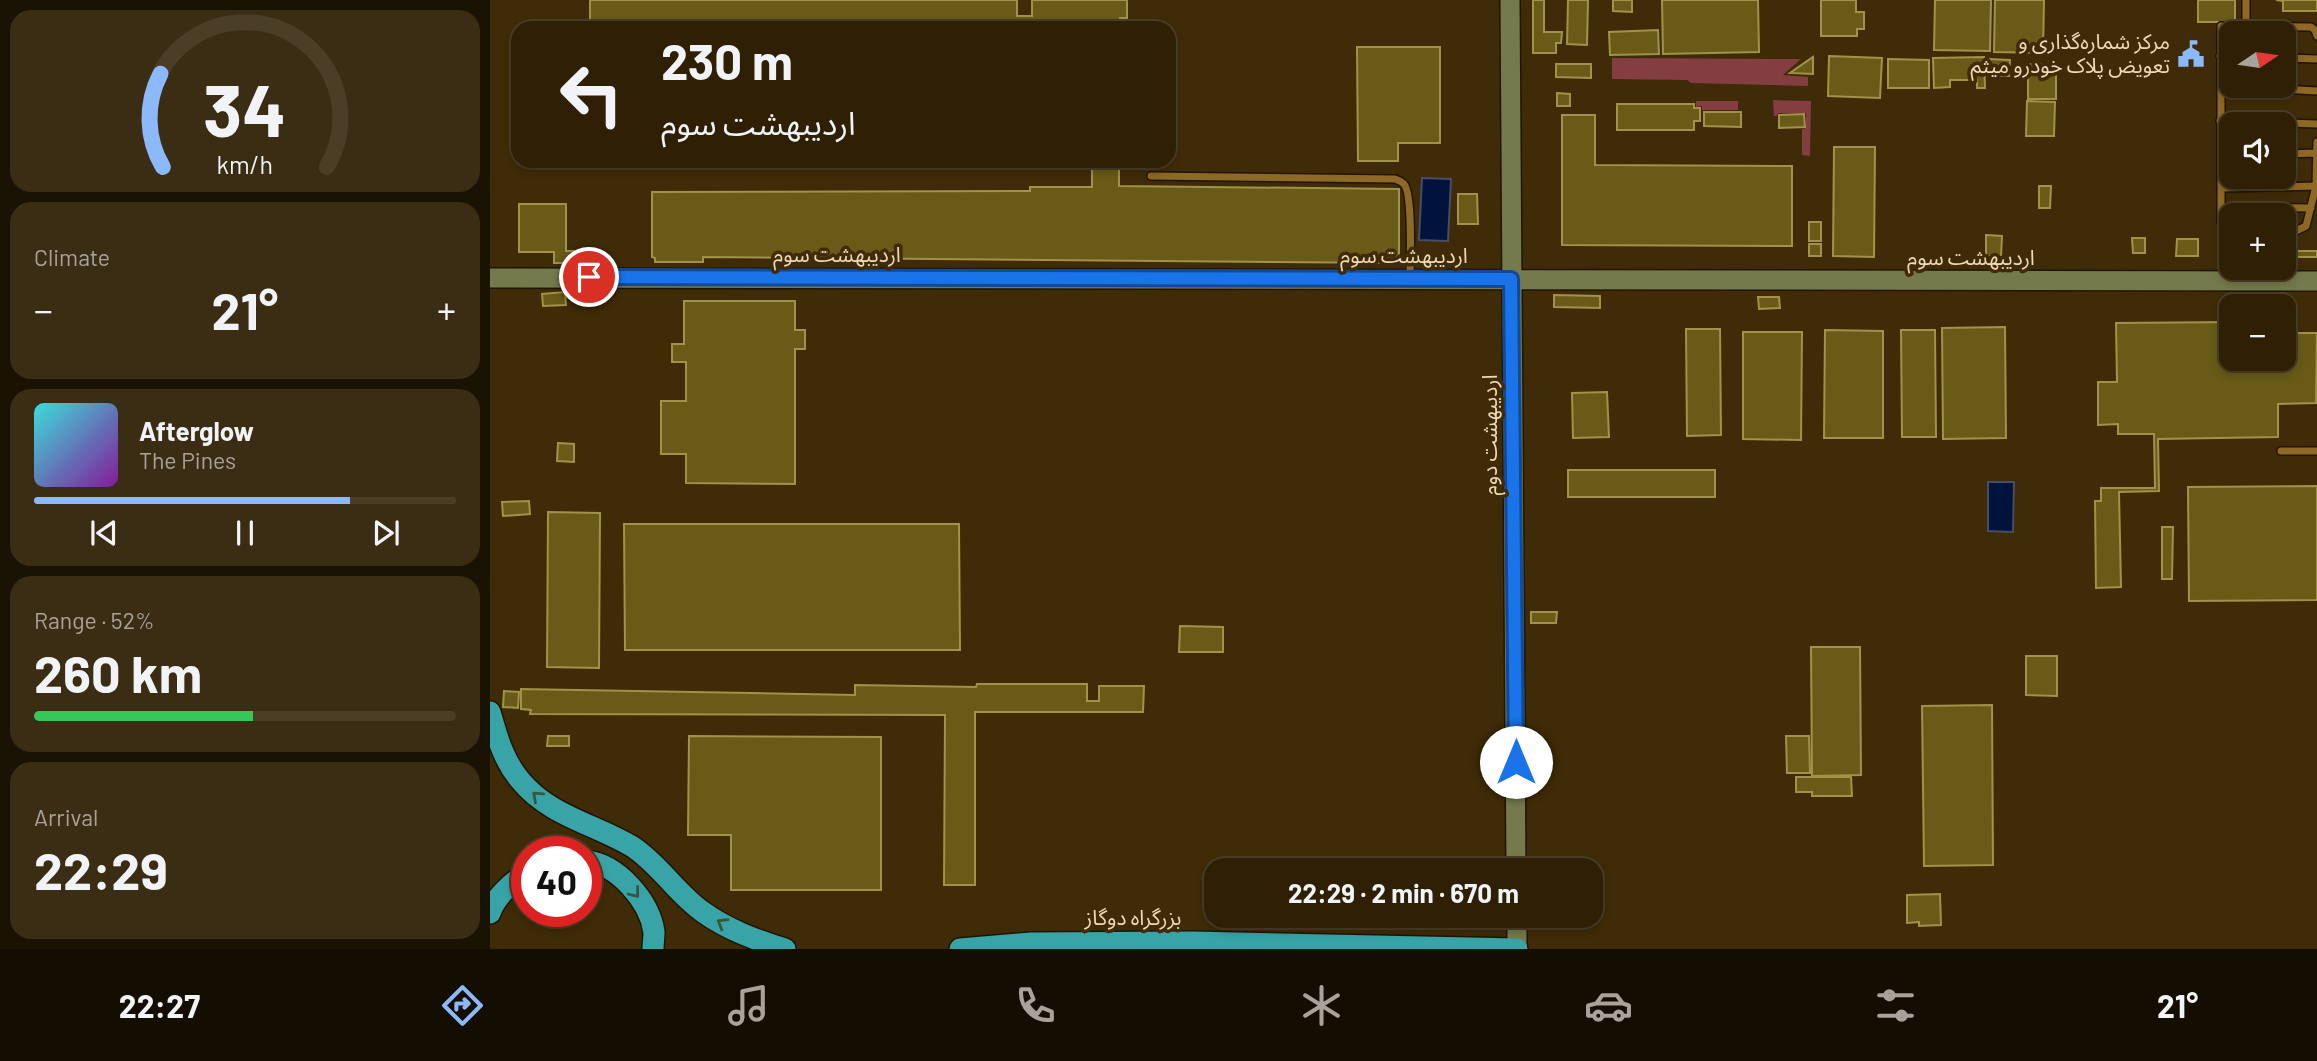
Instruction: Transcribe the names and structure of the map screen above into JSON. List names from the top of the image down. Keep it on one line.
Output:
{"streets":{"highway":["بزرگراه دوگاز"],"street":["اردیبهشت سوم","اردیبهشت دوم"]},"crossings":[["اردیبهشت سوم","اردیبهشت دوم"]],"places":{"public building":["مرکز شماره‌گذاری و تعویض پلاک خودرو میثم"]},"north":"right","page":{"map_buttons":["+","−"],"turn":["230 m","اردیبهشت سوم"],"tile":["Climate",["Range · 52%","260 km"],["Arrival","22:29"]],"heat":["−","21°","+"],"song":["Afterglow","The Pines"],"limit":"40","trip":"22:29 · 2 min · 670 m","tabs":["22:27","21°"],"gauge":["34","km/h"]}}
